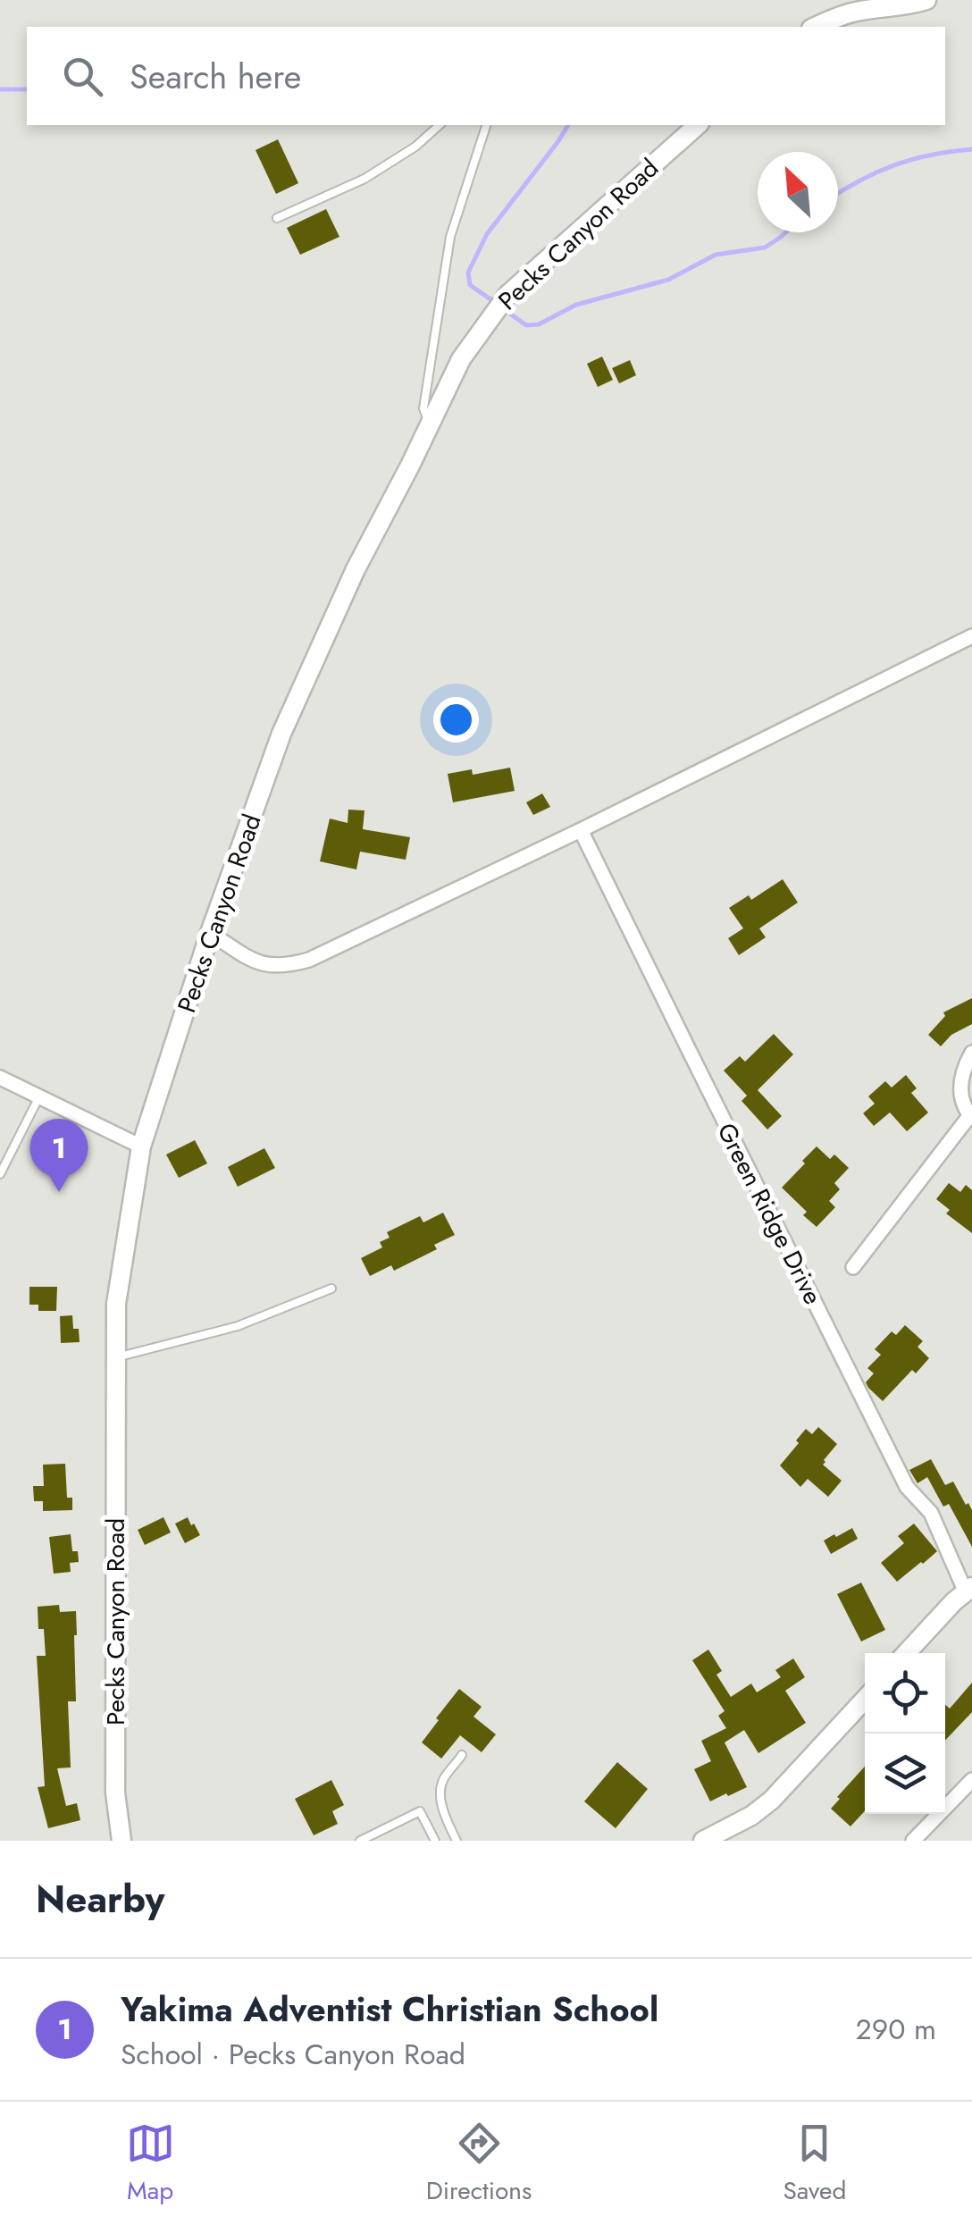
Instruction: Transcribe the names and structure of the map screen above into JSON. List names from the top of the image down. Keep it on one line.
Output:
{"streets":{"street":["Pecks Canyon Road","Green Ridge Drive"]},"north":"top left","page":{"search":"Search here","pins":"1","heading":"Nearby","list":[{"mark":"1","name":"Yakima Adventist Christian School","note":"School · Pecks Canyon Road","value":"290 m"}],"nav":["Map","Directions","Saved"]}}
